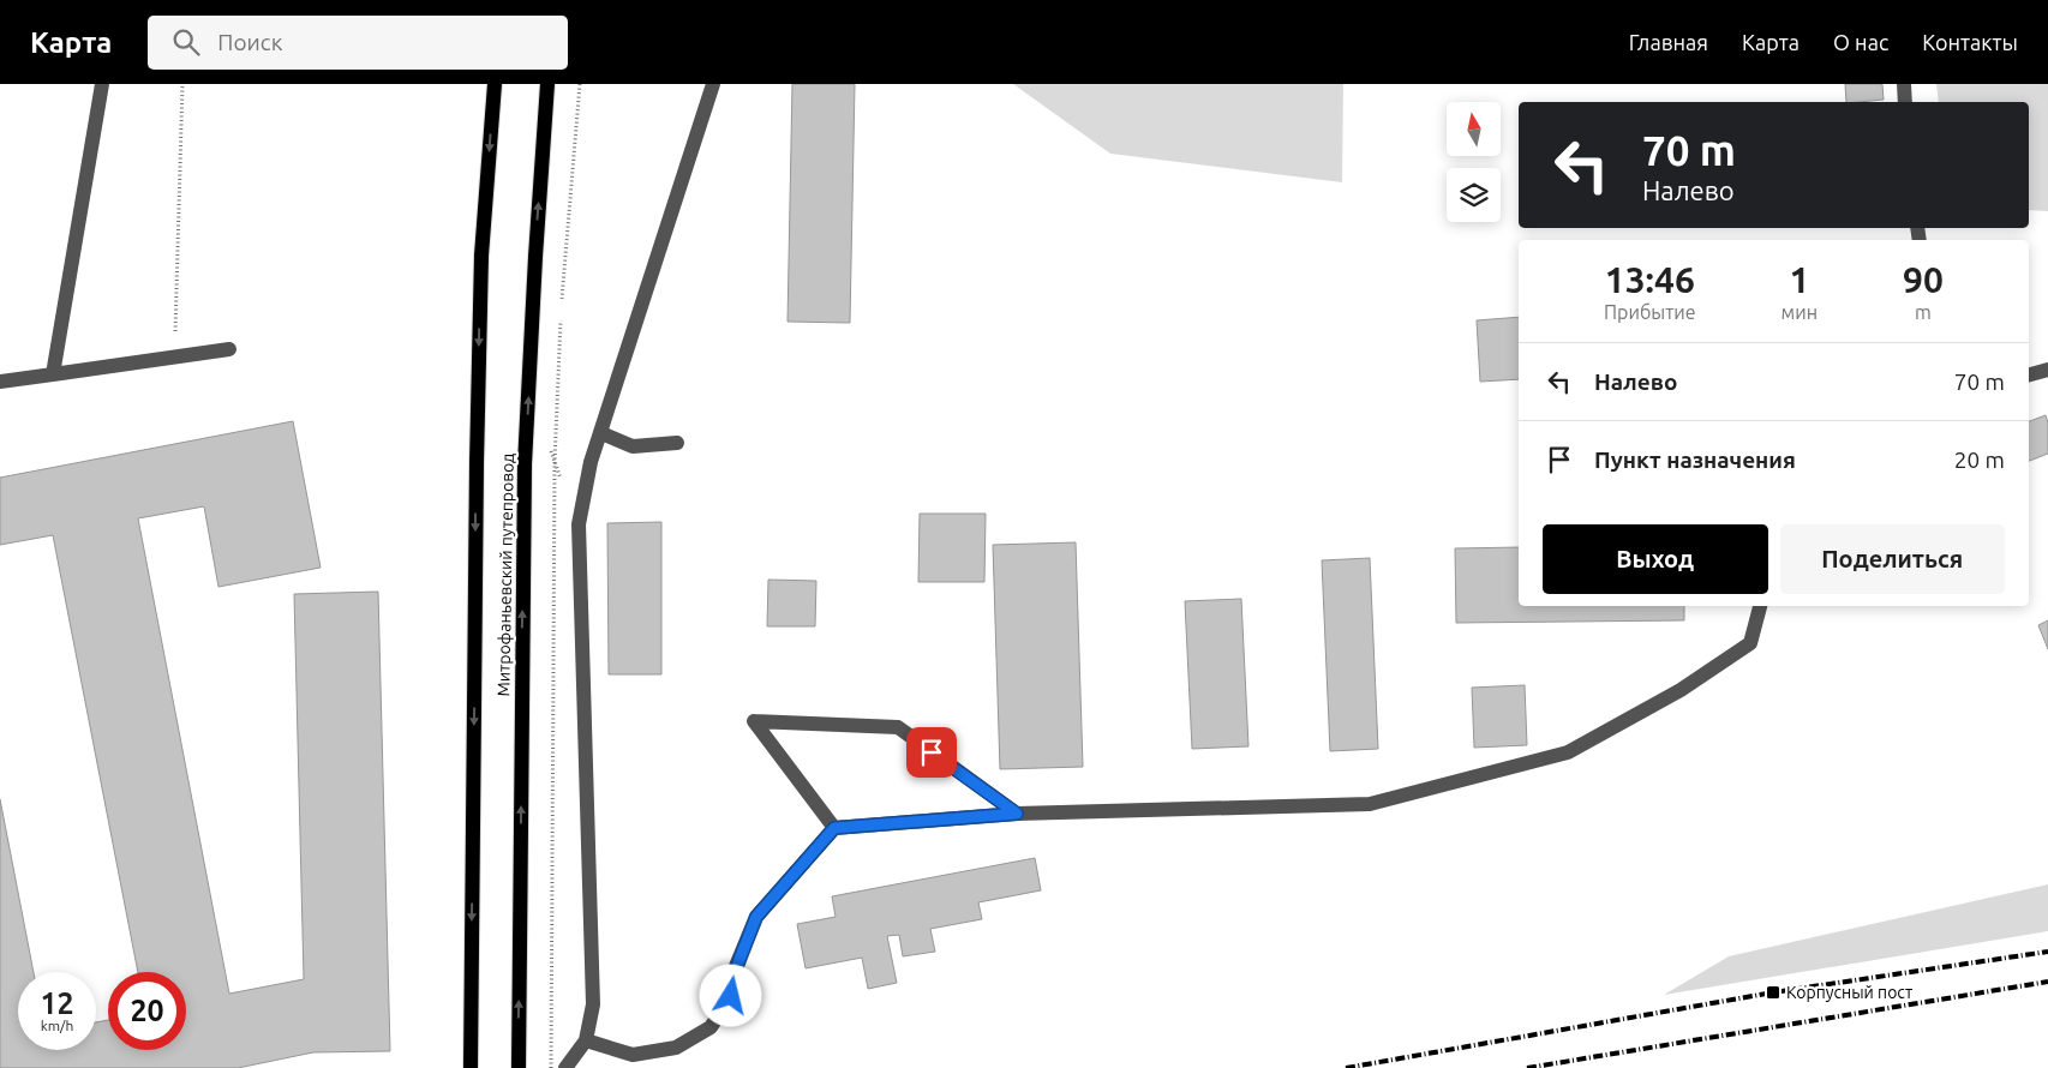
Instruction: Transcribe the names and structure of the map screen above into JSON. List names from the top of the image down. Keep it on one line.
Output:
{"streets":{"main road":["Митрофаньевский путепровод"]},"places":{"transit":["Корпусный пост"]},"north":"top","page":{"header":"Карта","search":"Поиск","nav":["Главная","Карта","О нас","Контакты"],"turn":["70 m","Налево"],"eta":["13:46","Прибытие","1","мин","90","m"],"list":[{"name":"Налево","value":"70 m"},{"name":"Пункт назначения","value":"20 m"}],"buttons":["Выход","Поделиться"],"speed":"12 km/h","limit":"20"}}
